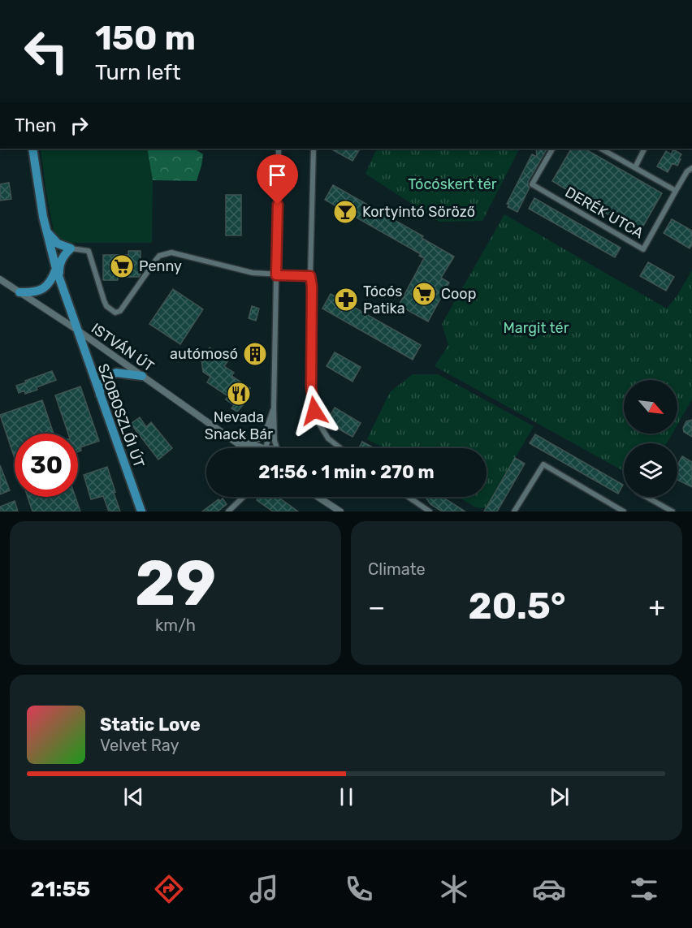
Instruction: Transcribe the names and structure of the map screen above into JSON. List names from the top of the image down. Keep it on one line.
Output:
{"streets":{"main road":["SZOBOSZLÓI ÚT"],"street":["DERÉK UTCA","ISTVÁN ÚT"]},"crossings":[["ISTVÁN ÚT","SZOBOSZLÓI ÚT"]],"parks":["Tócóskert tér","Margit tér"],"places":{"bar":["Kortyintó Söröző"],"supermarket":["Penny","Coop"],"pharmacy":["Tócós Patika"],"building":["autómosó"],"restaurant":["Nevada Snack Bár"]},"north":"bottom right","page":{"turn":["150 m","Turn left"],"then":"Then","limit":"30","trip":"21:56 · 1 min · 270 m","tile":[["29","km/h"],"Climate"],"heat":["−","20.5°","+"],"song":["Static Love","Velvet Ray"],"tabs":"21:55"}}
